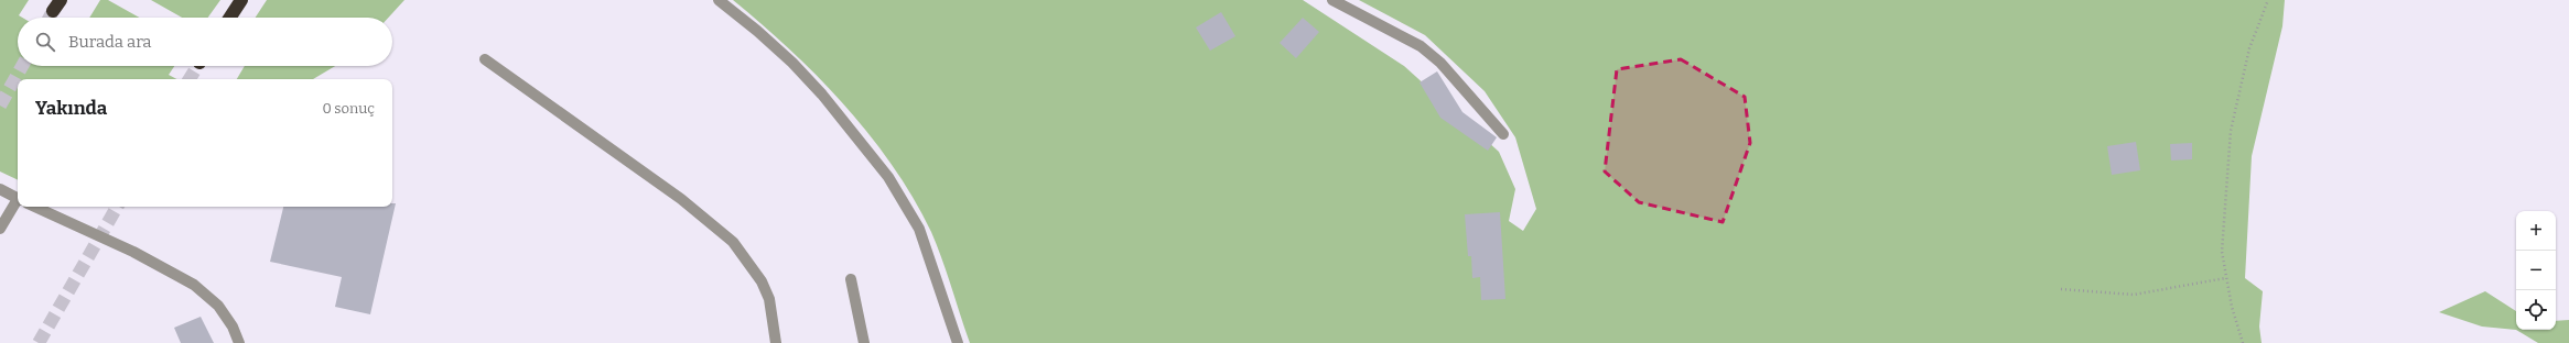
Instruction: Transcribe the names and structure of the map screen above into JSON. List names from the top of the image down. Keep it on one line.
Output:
{"page":{"search":"Burada ara","heading":["Yakında","0 sonuç"],"map_buttons":["+","−"]}}
